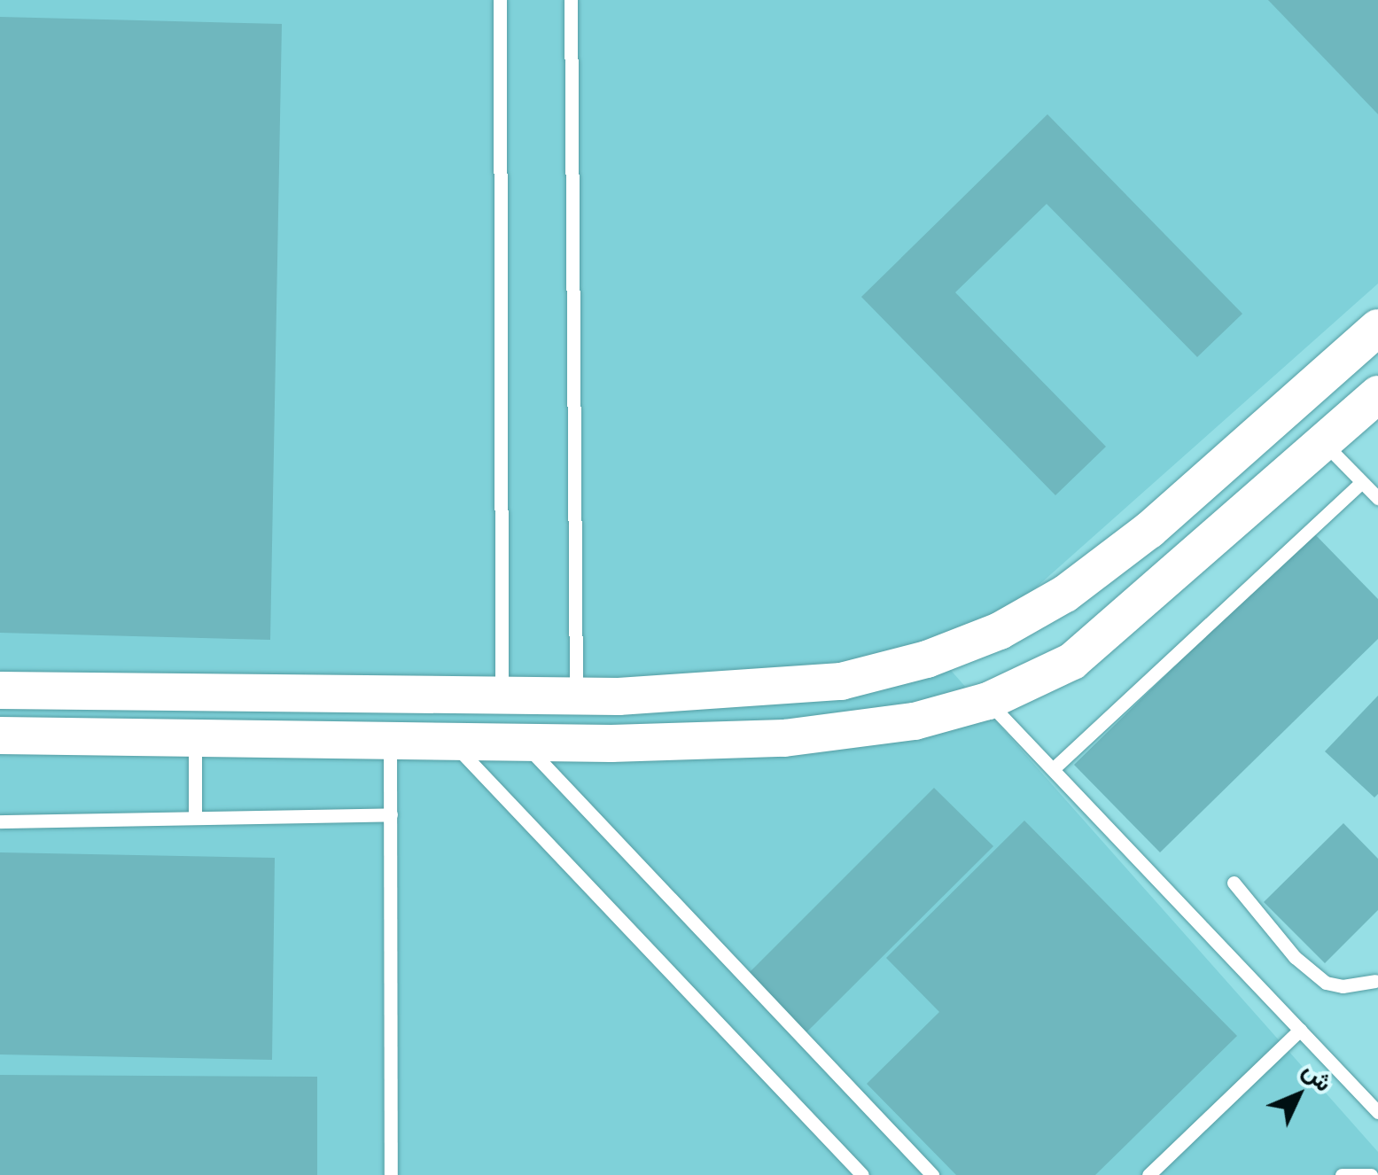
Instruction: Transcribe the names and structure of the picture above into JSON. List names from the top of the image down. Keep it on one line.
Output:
{"north":"top right"}
